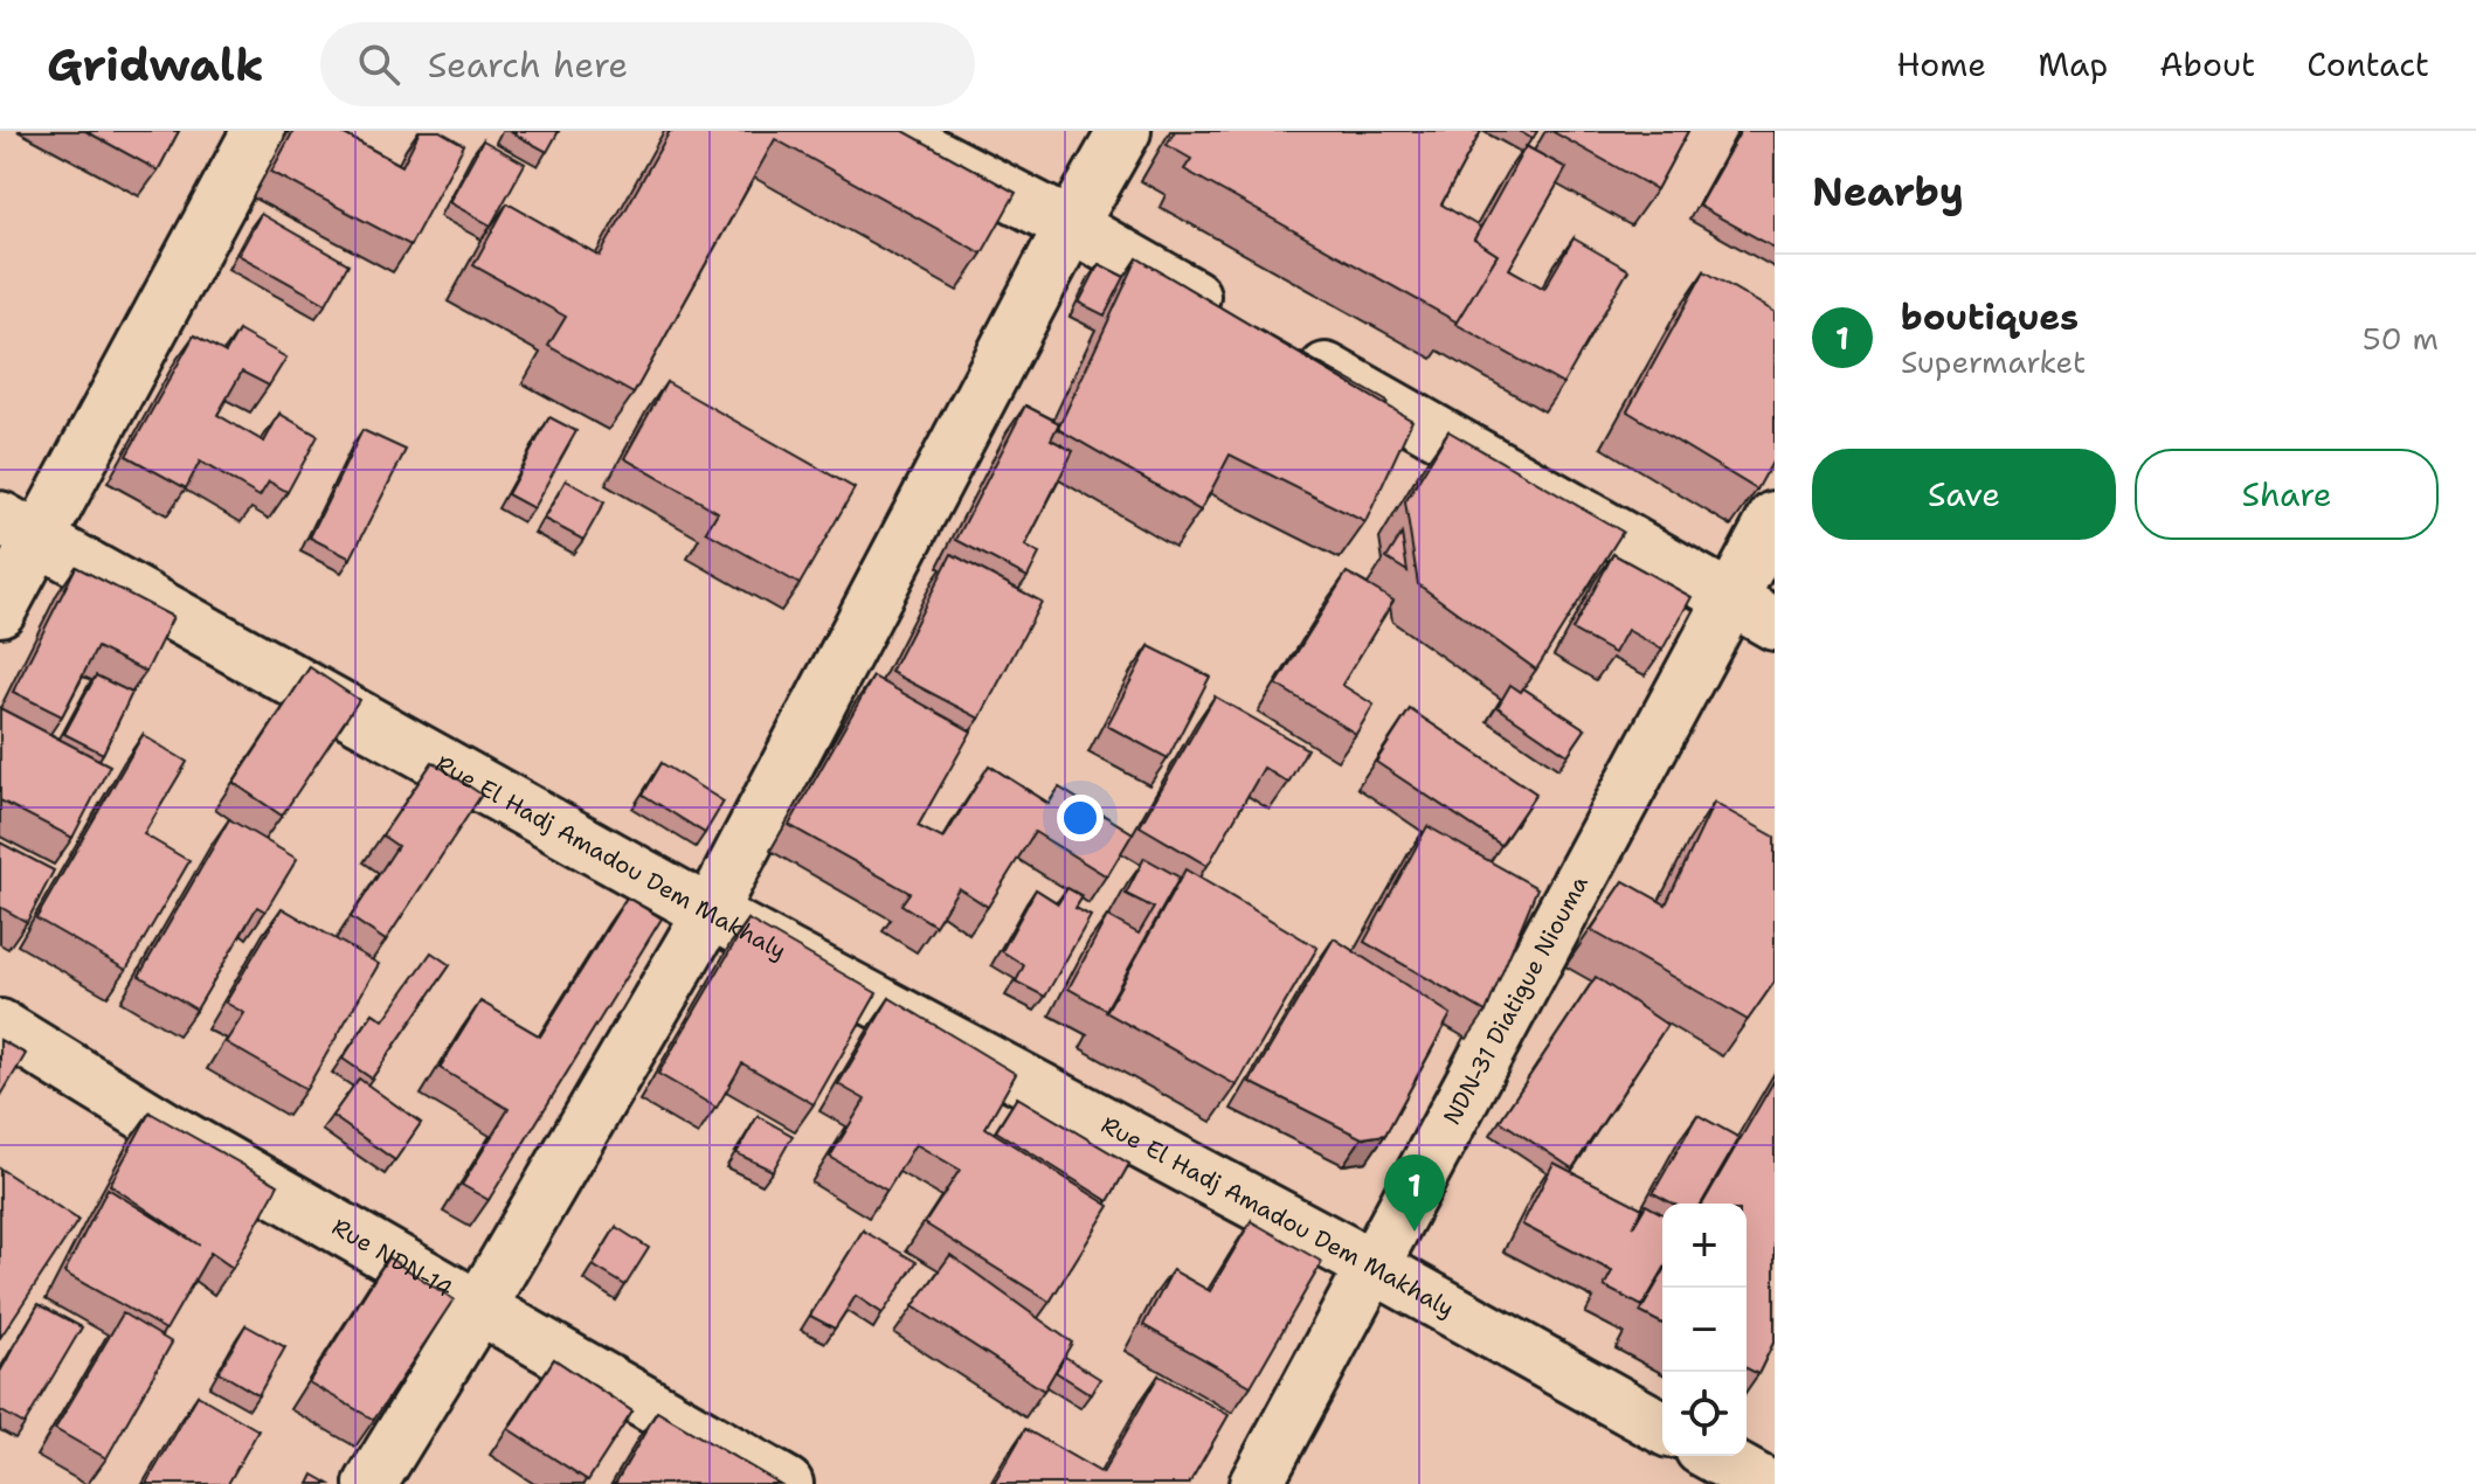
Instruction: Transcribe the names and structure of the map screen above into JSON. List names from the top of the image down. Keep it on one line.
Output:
{"streets":{"street":["Rue El Hadj Amadou Dem Makhaly","NDN-31 Diatigue Niouma","Rue NDN-14"]},"crossings":[["Rue El Hadj Amadou Dem Makhaly","NDN-31 Diatigue Niouma"]],"page":{"header":"Gridwalk","search":"Search here","nav":["Home","Map","About","Contact"],"heading":"Nearby","list":[{"mark":"1","name":"boutiques","note":"Supermarket","value":"50 m"}],"buttons":["Save","Share"],"pins":"1","map_buttons":["+","−"]}}
